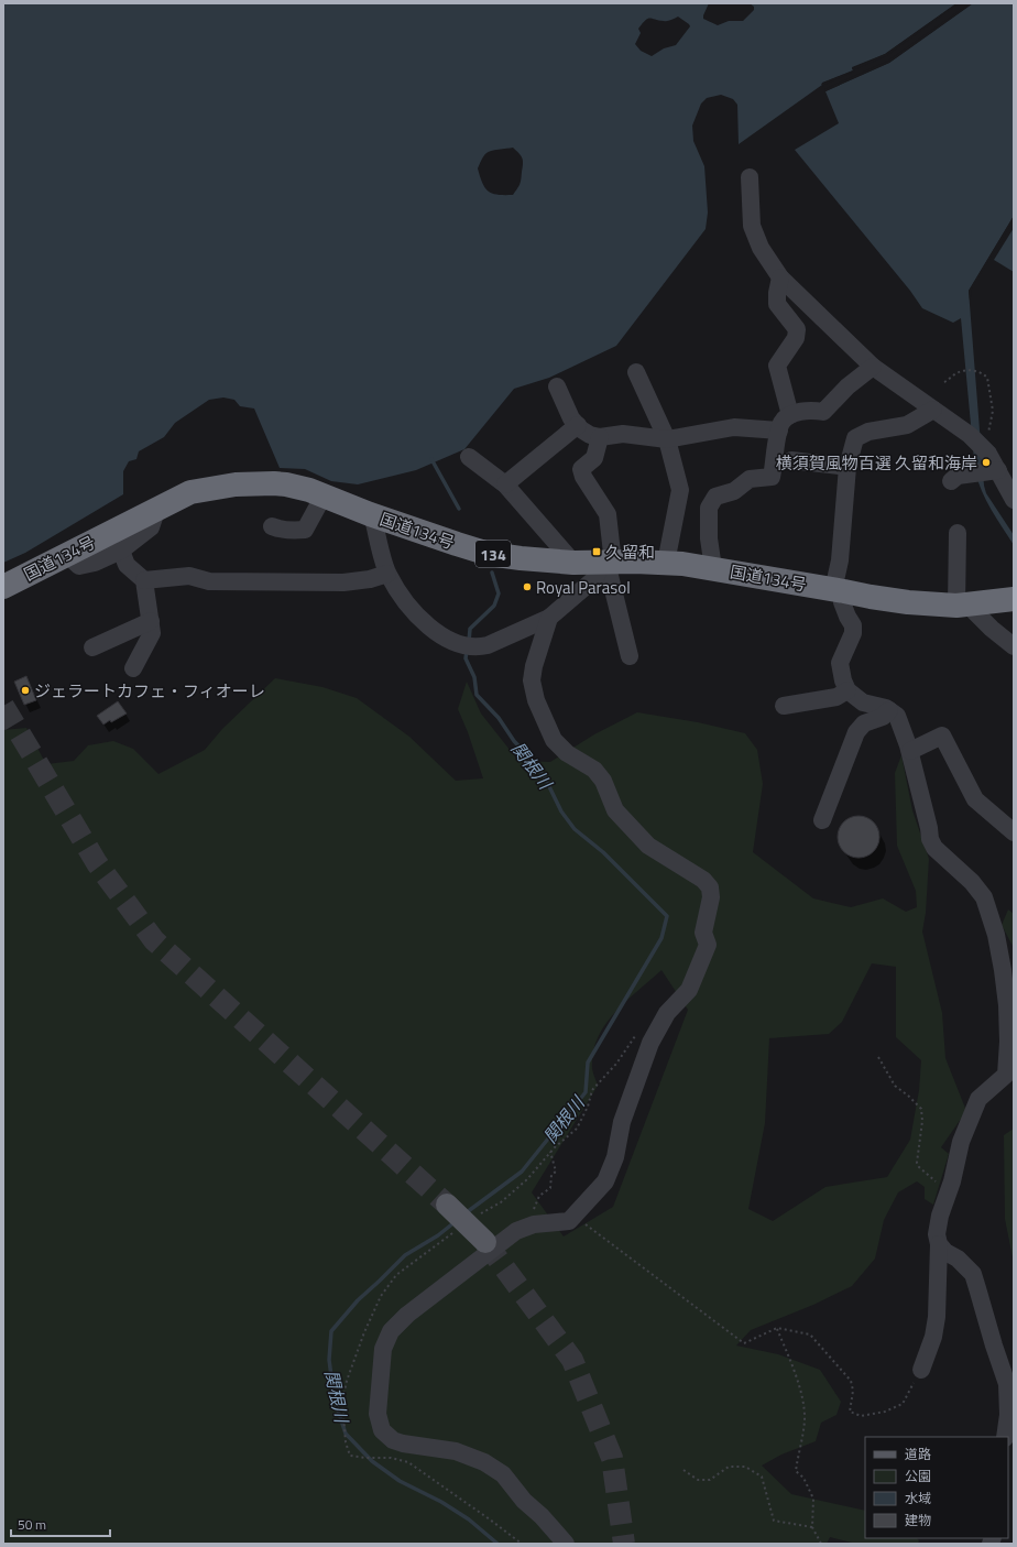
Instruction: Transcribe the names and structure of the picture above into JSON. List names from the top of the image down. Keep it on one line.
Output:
{"streets":{"highway":["国道134号","134"]},"water":["関根川"],"places":{"other":["横須賀風物百選 久留和海岸","Royal Parasol","ジェラートカフェ・フィオーレ"],"transit":["久留和"]},"legend":["道路","公園","水域","建物"],"scale_bar":"50 m"}
